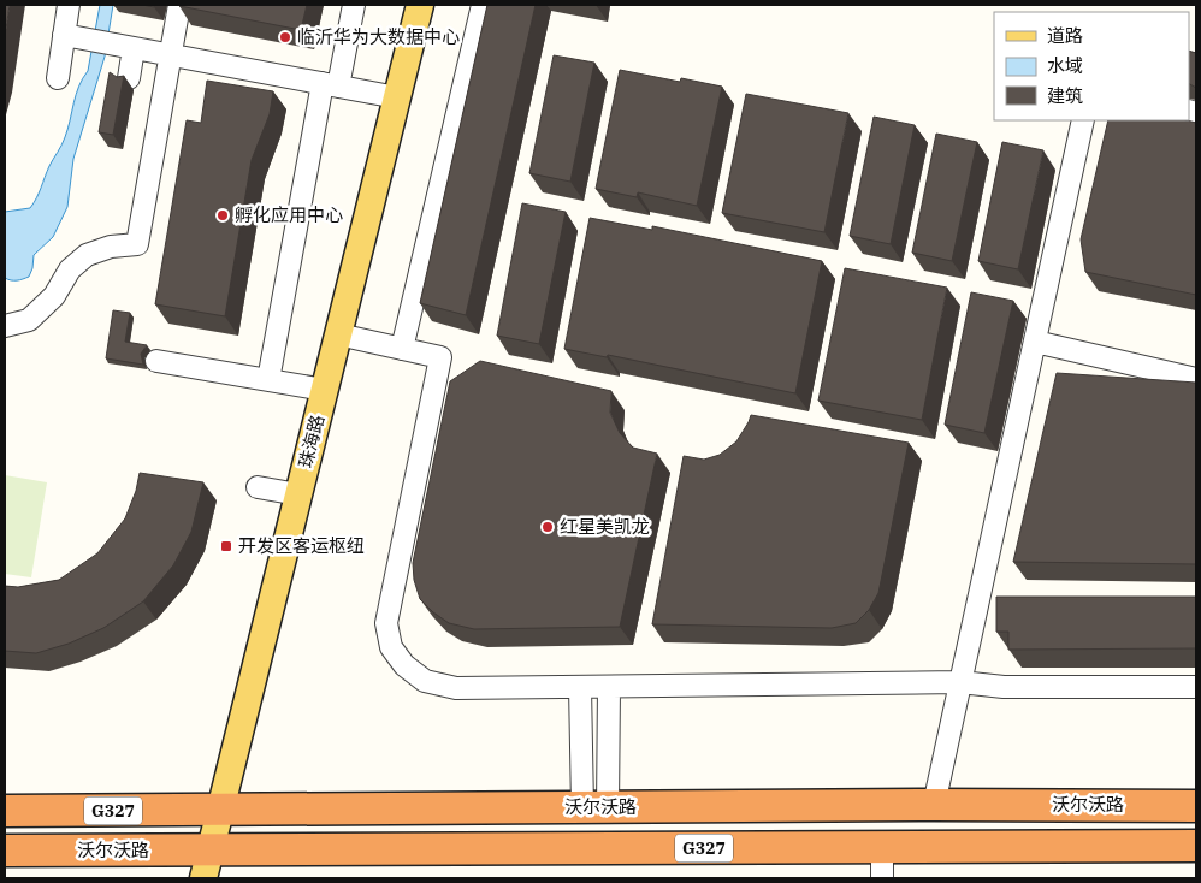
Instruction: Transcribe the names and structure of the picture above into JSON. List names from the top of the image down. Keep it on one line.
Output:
{"streets":{"highway":["沃尔沃路","G327"],"main road":["珠海路"]},"crossings":[["珠海路","沃尔沃路"]],"places":{"other":["临沂华为大数据中心","孵化应用中心","红星美凯龙"],"transit":["开发区客运枢纽"]},"legend":["道路","水域","建筑"]}
